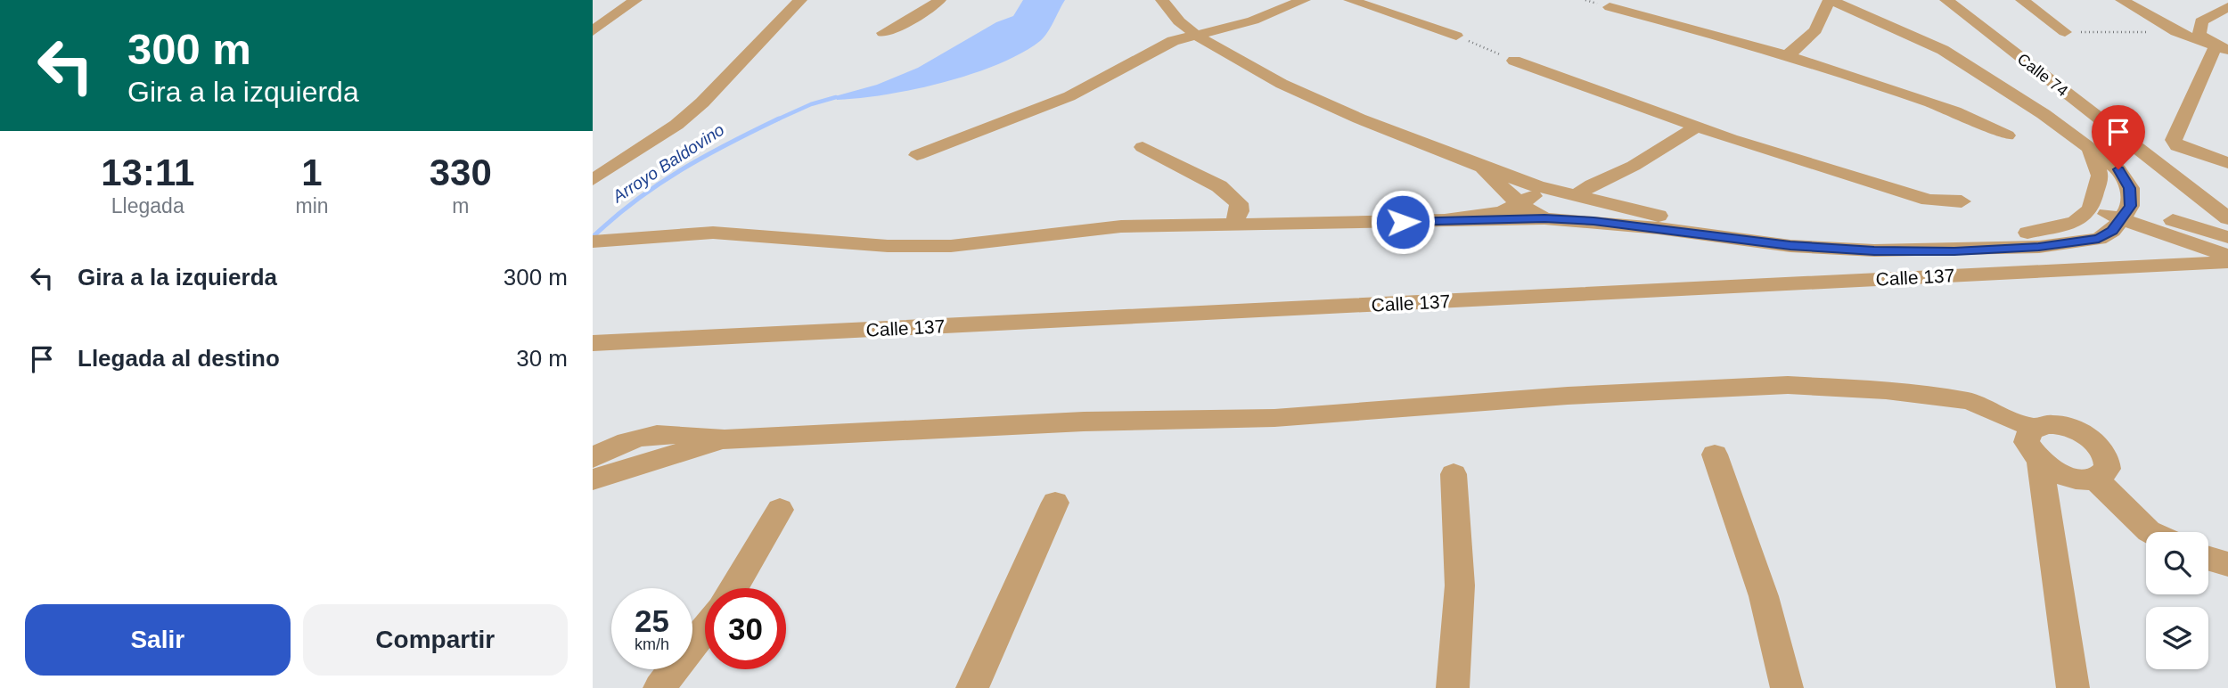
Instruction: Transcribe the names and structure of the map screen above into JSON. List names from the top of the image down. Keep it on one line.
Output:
{"streets":{"street":["Calle 74","Calle 137"]},"water":["Arroyo Baldovino"],"page":{"turn":["300 m","Gira a la izquierda"],"eta":["13:11","Llegada","1","min","330","m"],"list":[{"name":"Gira a la izquierda","value":"300 m"},{"name":"Llegada al destino","value":"30 m"}],"speed":"25 km/h","limit":"30","buttons":["Salir","Compartir"]}}
